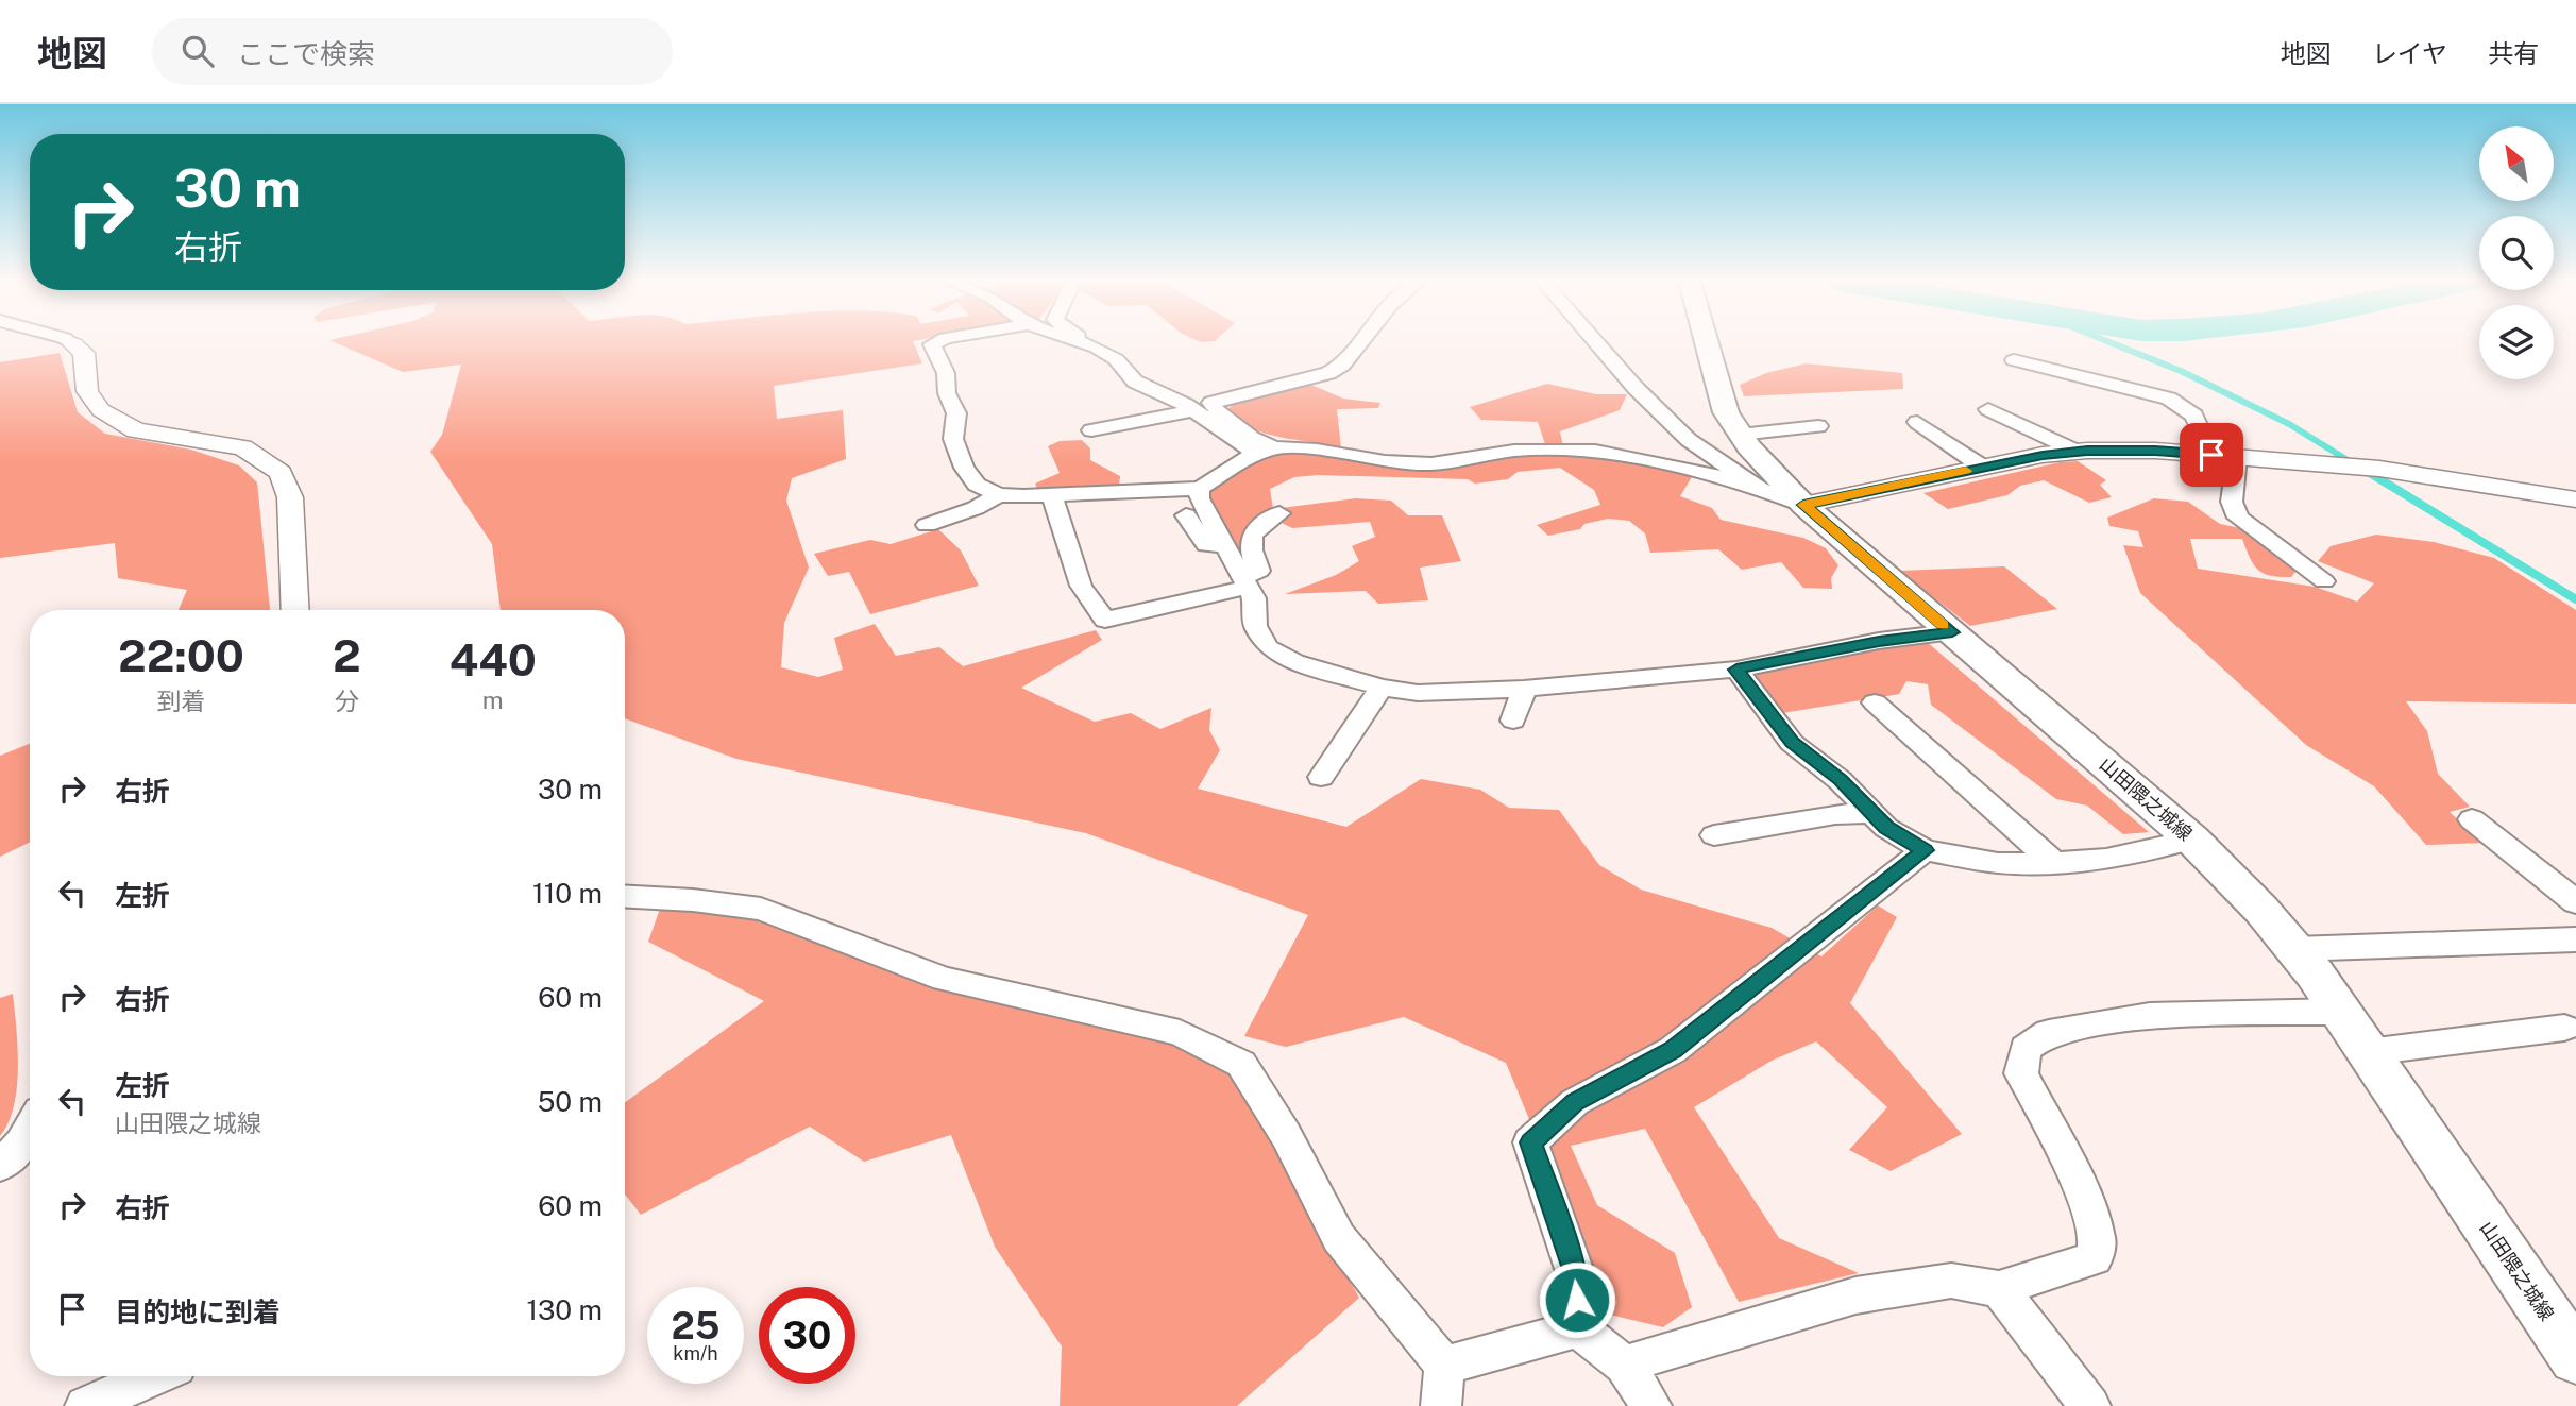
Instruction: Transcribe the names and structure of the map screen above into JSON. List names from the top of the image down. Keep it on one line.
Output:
{"streets":{"main road":["山田隈之城線"]},"north":"top left","page":{"header":"地図","search":"ここで検索","nav":["地図","レイヤ","共有"],"turn":["30 m","右折"],"eta":["22:00","到着","2","分","440","m"],"list":[{"name":"右折","value":"30 m"},{"name":"左折","value":"110 m"},{"name":"右折","value":"60 m"},{"name":"左折","note":"山田隈之城線","value":"50 m"},{"name":"右折","value":"60 m"},{"name":"目的地に到着","value":"130 m"}],"speed":"25 km/h","limit":"30"}}
